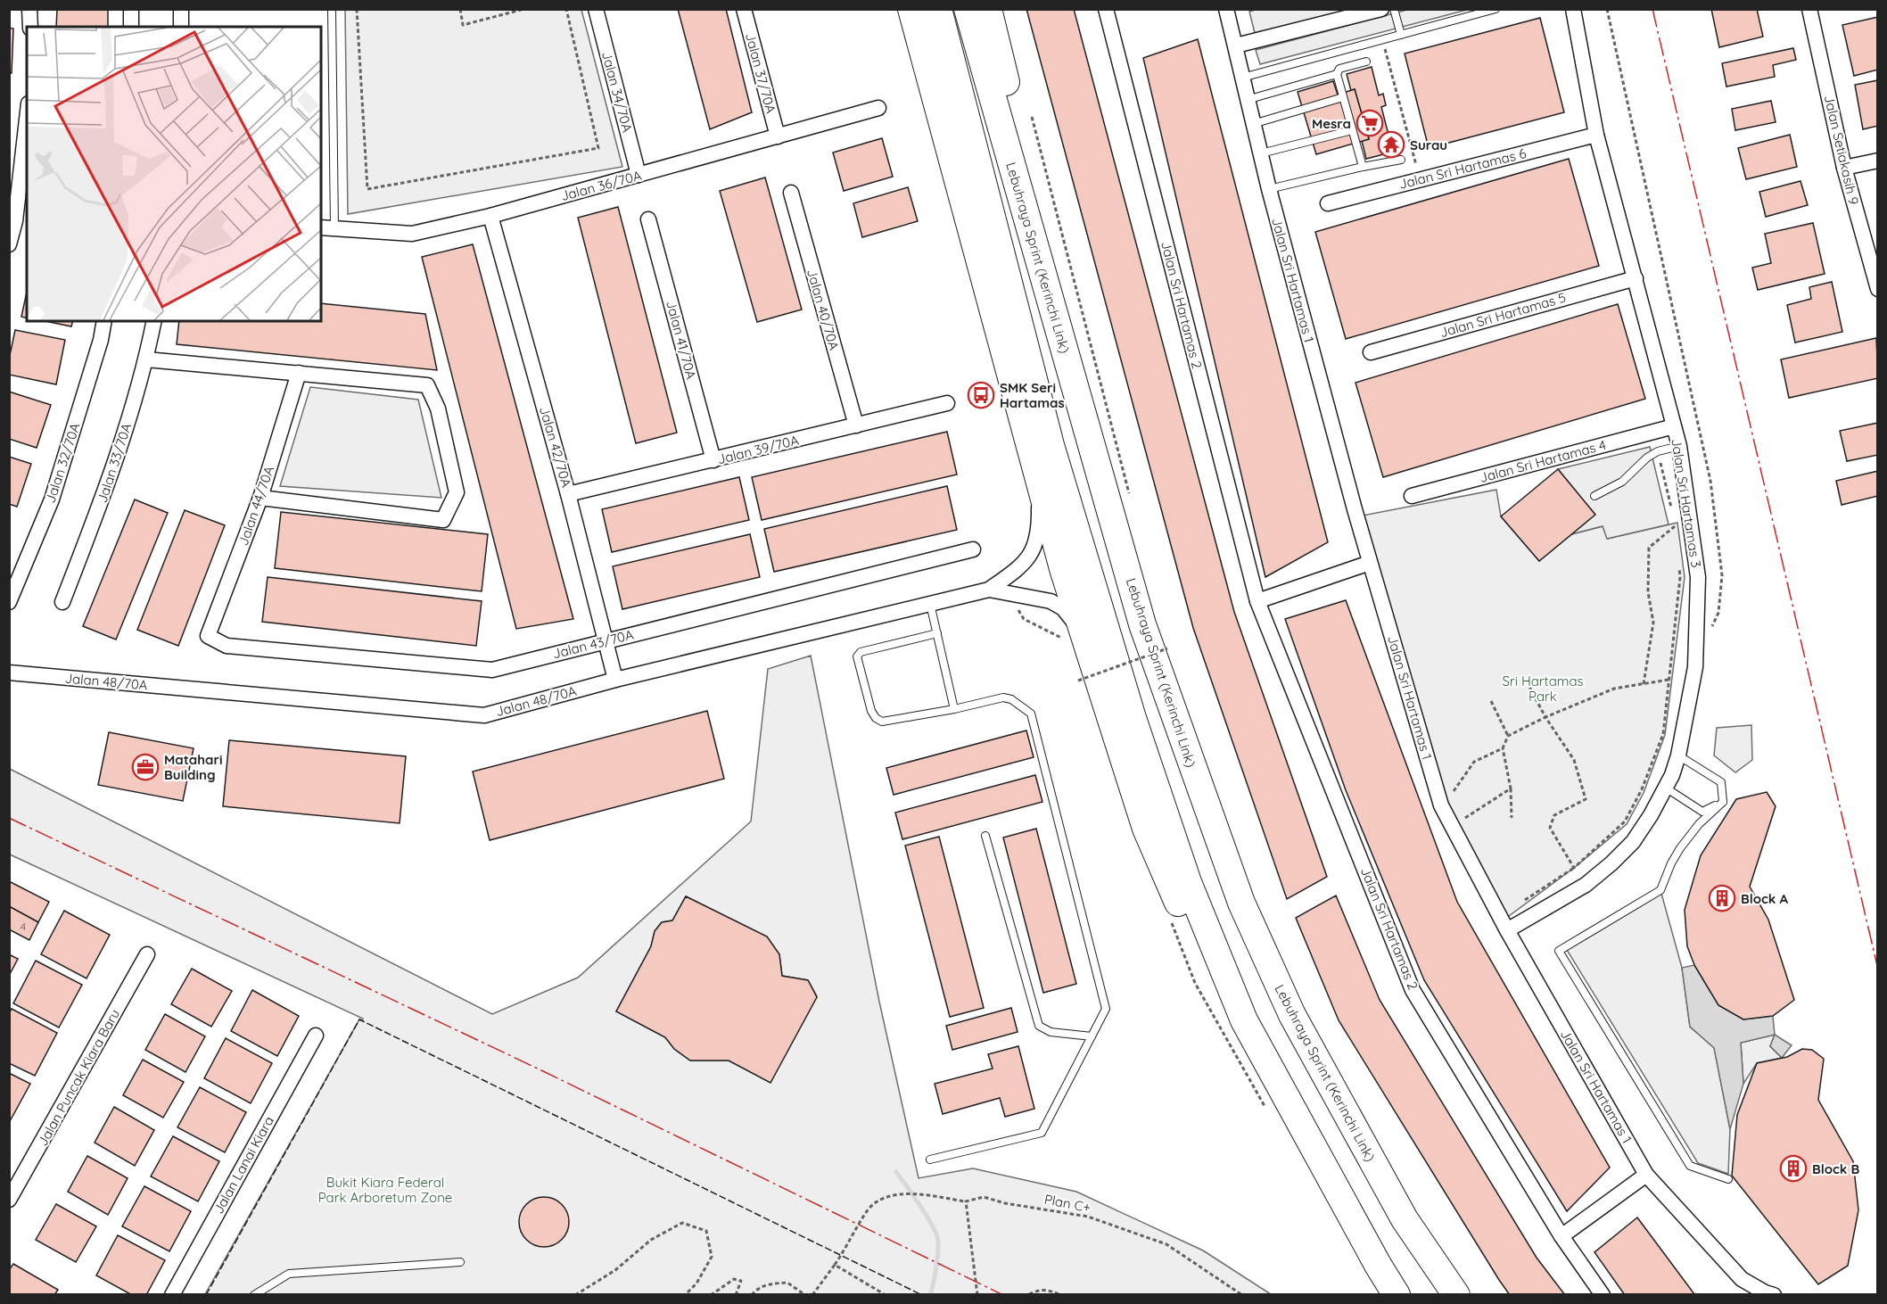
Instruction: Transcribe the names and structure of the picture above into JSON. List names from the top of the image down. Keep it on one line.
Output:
{"streets":{"highway":["Lebuhraya Sprint (Kerinchi Link)"],"street":["Jalan 37/70A","Jalan 34/70A","Jalan Setiakasih 9","Jalan Sri Hartamas 6","Jalan 36/70A","Jalan Sri Hartamas 1","Jalan Sri Hartamas 2","Jalan 40/70A","Jalan Sri Hartamas 5","Jalan 41/70A","Jalan 42/70A","Jalan 39/70A","Jalan Sri Hartamas 4","Jalan 32/70A","Jalan 33/70A","Jalan Sri Hartamas 3","Jalan 44/70A","Jalan 43/70A","Jalan 48/70A","Jalan Puncak Kiara Baru","Jalan Lanai Kiara"],"path":["Plan C+"]},"crossings":[["Jalan 37/70A","Jalan 36/70A"],["Jalan 34/70A","Jalan 36/70A"],["Jalan Sri Hartamas 6","Jalan Sri Hartamas 3"],["Jalan 36/70A","Jalan 42/70A"],["Jalan Sri Hartamas 1","Jalan Sri Hartamas 3"],["Jalan 40/70A","Jalan 39/70A"],["Jalan Sri Hartamas 5","Jalan Sri Hartamas 3"],["Jalan 41/70A","Jalan 39/70A"],["Jalan 42/70A","Jalan 39/70A"],["Jalan 42/70A","Jalan 43/70A"],["Jalan 42/70A","Jalan 48/70A"],["Jalan Sri Hartamas 4","Jalan Sri Hartamas 3"],["Jalan 44/70A","Jalan 43/70A"]],"parks":["Sri Hartamas Park","Bukit Kiara Federal Park Arboretum Zone"],"places":{"supermarket":["Mesra"],"temple":["Surau"],"bus stop":["SMK Seri Hartamas"],"office":["Matahari Building"],"building":["Block A","Block B"]},"house_numbers":["4"]}
